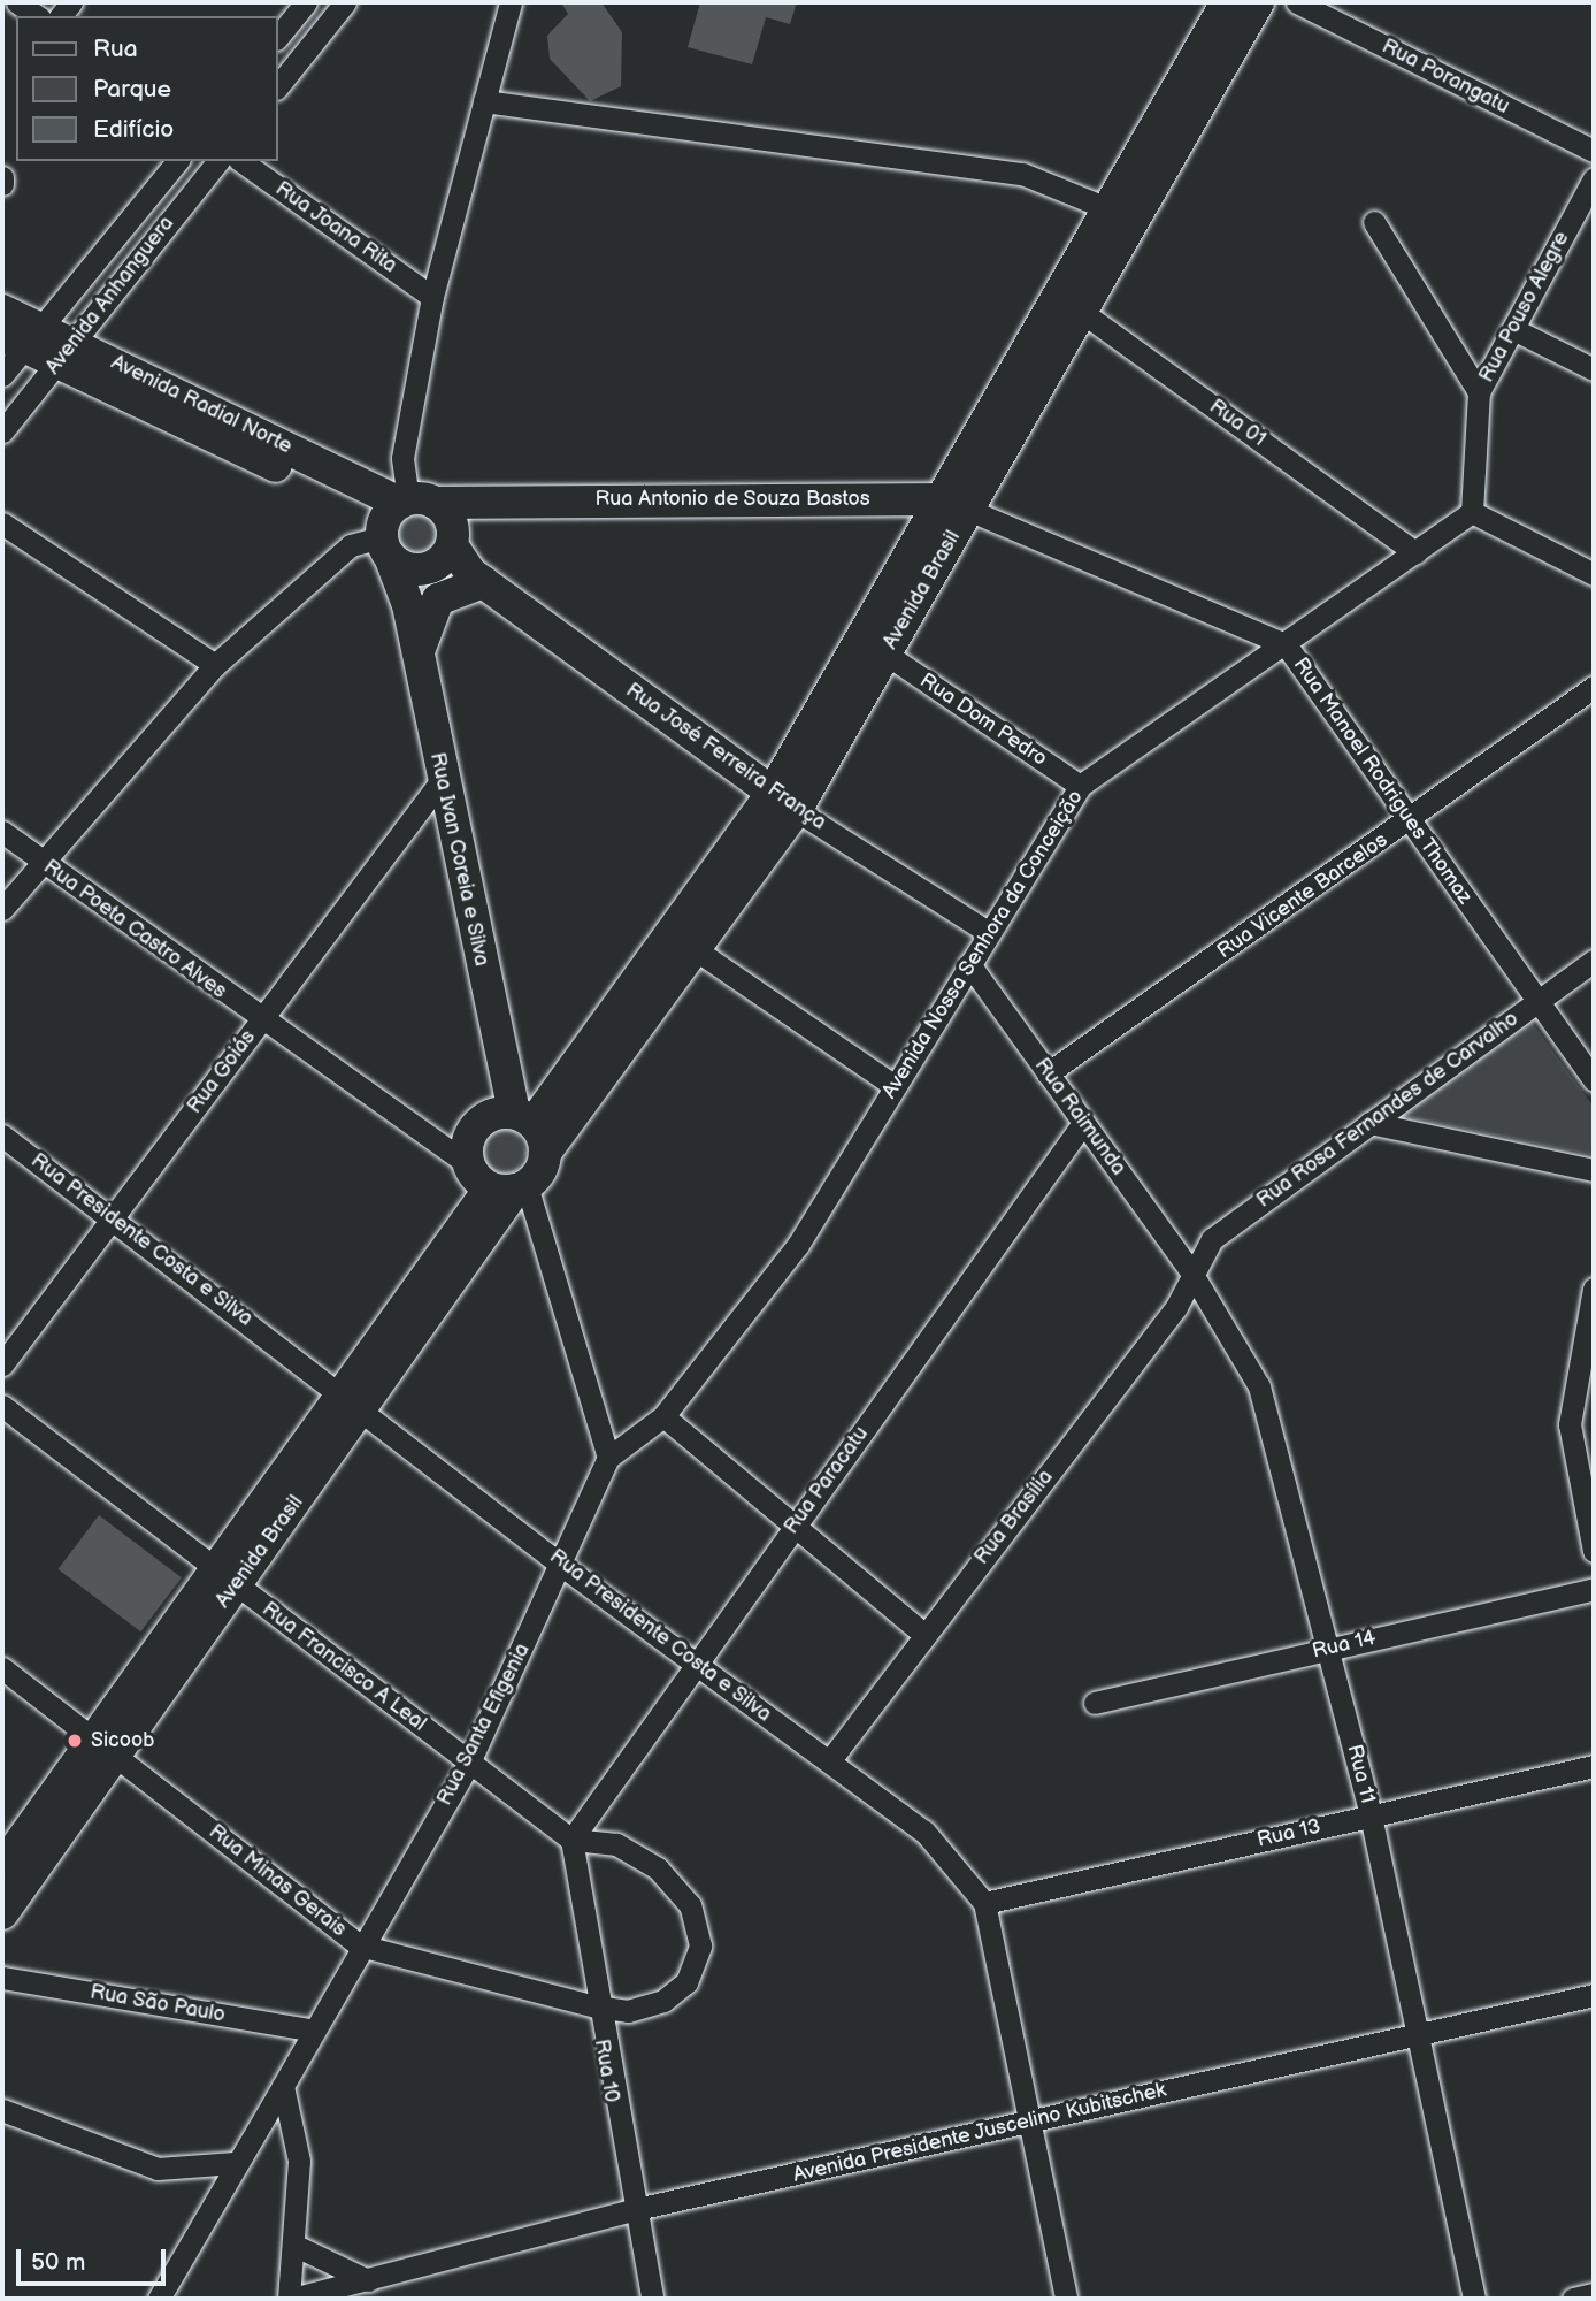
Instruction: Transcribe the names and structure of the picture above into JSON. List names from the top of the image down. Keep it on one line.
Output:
{"streets":{"street":["Rua Porangatu","Rua Joana Rita","Avenida Anhanguera","Rua Pouso Alegre","Avenida Radial Norte","Rua 01","Rua Antonio de Souza Bastos","Avenida Brasil","Rua Dom Pedro","Rua José Ferreira França","Rua Manoel Rodrigues Thomaz","Rua Ivan Coreia e Silva","Rua Vicente Barcelos","Rua Poeta Castro Alves","Avenida Nossa Senhora da Conceição","Rua Goiás","Rua Rosa Fernandes de Carvalho","Rua Raimunda","Rua Presidente Costa e Silva","Rua Paracatu","Rua Brasília","Rua 14","Rua Francisco A Leal","Rua Santa Efigenia","Rua 11","Rua 13","Rua Minas Gerais","Rua São Paulo","Rua 10","Avenida Presidente Juscelino Kubitschek"]},"crossings":[["Avenida Anhanguera","Avenida Radial Norte"],["Avenida Radial Norte","Rua Antonio de Souza Bastos"],["Avenida Radial Norte","Rua José Ferreira França"],["Avenida Radial Norte","Rua Ivan Coreia e Silva"],["Rua 01","Avenida Brasil"],["Rua 01","Avenida Nossa Senhora da Conceição"],["Rua Antonio de Souza Bastos","Avenida Brasil"],["Rua Antonio de Souza Bastos","Rua Manoel Rodrigues Thomaz"],["Rua Antonio de Souza Bastos","Rua Ivan Coreia e Silva"],["Avenida Brasil","Rua Dom Pedro"],["Avenida Brasil","Rua José Ferreira França"],["Avenida Brasil","Rua Manoel Rodrigues Thomaz"],["Avenida Brasil","Rua Ivan Coreia e Silva"],["Avenida Brasil","Rua Presidente Costa e Silva"],["Avenida Brasil","Rua Francisco A Leal"],["Avenida Brasil","Rua Minas Gerais"],["Rua Dom Pedro","Avenida Nossa Senhora da Conceição"],["Rua José Ferreira França","Avenida Nossa Senhora da Conceição"],["Rua Manoel Rodrigues Thomaz","Rua Vicente Barcelos"],["Rua Manoel Rodrigues Thomaz","Avenida Nossa Senhora da Conceição"],["Rua Manoel Rodrigues Thomaz","Rua Rosa Fernandes de Carvalho"],["Rua Ivan Coreia e Silva","Rua Goiás"],["Rua Vicente Barcelos","Rua Raimunda"],["Rua Poeta Castro Alves","Rua Goiás"],["Avenida Nossa Senhora da Conceição","Rua Raimunda"],["Avenida Nossa Senhora da Conceição","Rua Santa Efigenia"],["Rua Goiás","Rua Presidente Costa e Silva"],["Rua Rosa Fernandes de Carvalho","Rua Raimunda"],["Rua Rosa Fernandes de Carvalho","Rua Brasília"],["Rua Rosa Fernandes de Carvalho","Rua 11"],["Rua Raimunda","Rua Paracatu"],["Rua Raimunda","Rua Brasília"],["Rua Raimunda","Rua 11"],["Rua Presidente Costa e Silva","Rua Paracatu"],["Rua Presidente Costa e Silva","Rua Brasília"],["Rua Presidente Costa e Silva","Rua Santa Efigenia"],["Rua Presidente Costa e Silva","Rua 13"],["Rua Presidente Costa e Silva","Avenida Presidente Juscelino Kubitschek"],["Rua Paracatu","Rua Francisco A Leal"],["Rua Paracatu","Rua Minas Gerais"],["Rua Paracatu","Rua 10"],["Rua Brasília","Rua 11"],["Rua 14","Rua 11"],["Rua Francisco A Leal","Rua Santa Efigenia"],["Rua Francisco A Leal","Rua Minas Gerais"],["Rua Francisco A Leal","Rua 10"],["Rua Santa Efigenia","Rua Minas Gerais"],["Rua Santa Efigenia","Rua São Paulo"],["Rua 11","Rua 13"],["Rua 11","Avenida Presidente Juscelino Kubitschek"],["Rua Minas Gerais","Rua 10"],["Rua 10","Avenida Presidente Juscelino Kubitschek"]],"places":["Sicoob"],"legend":["Rua","Parque","Edifício"],"scale_bar":"50 m"}
